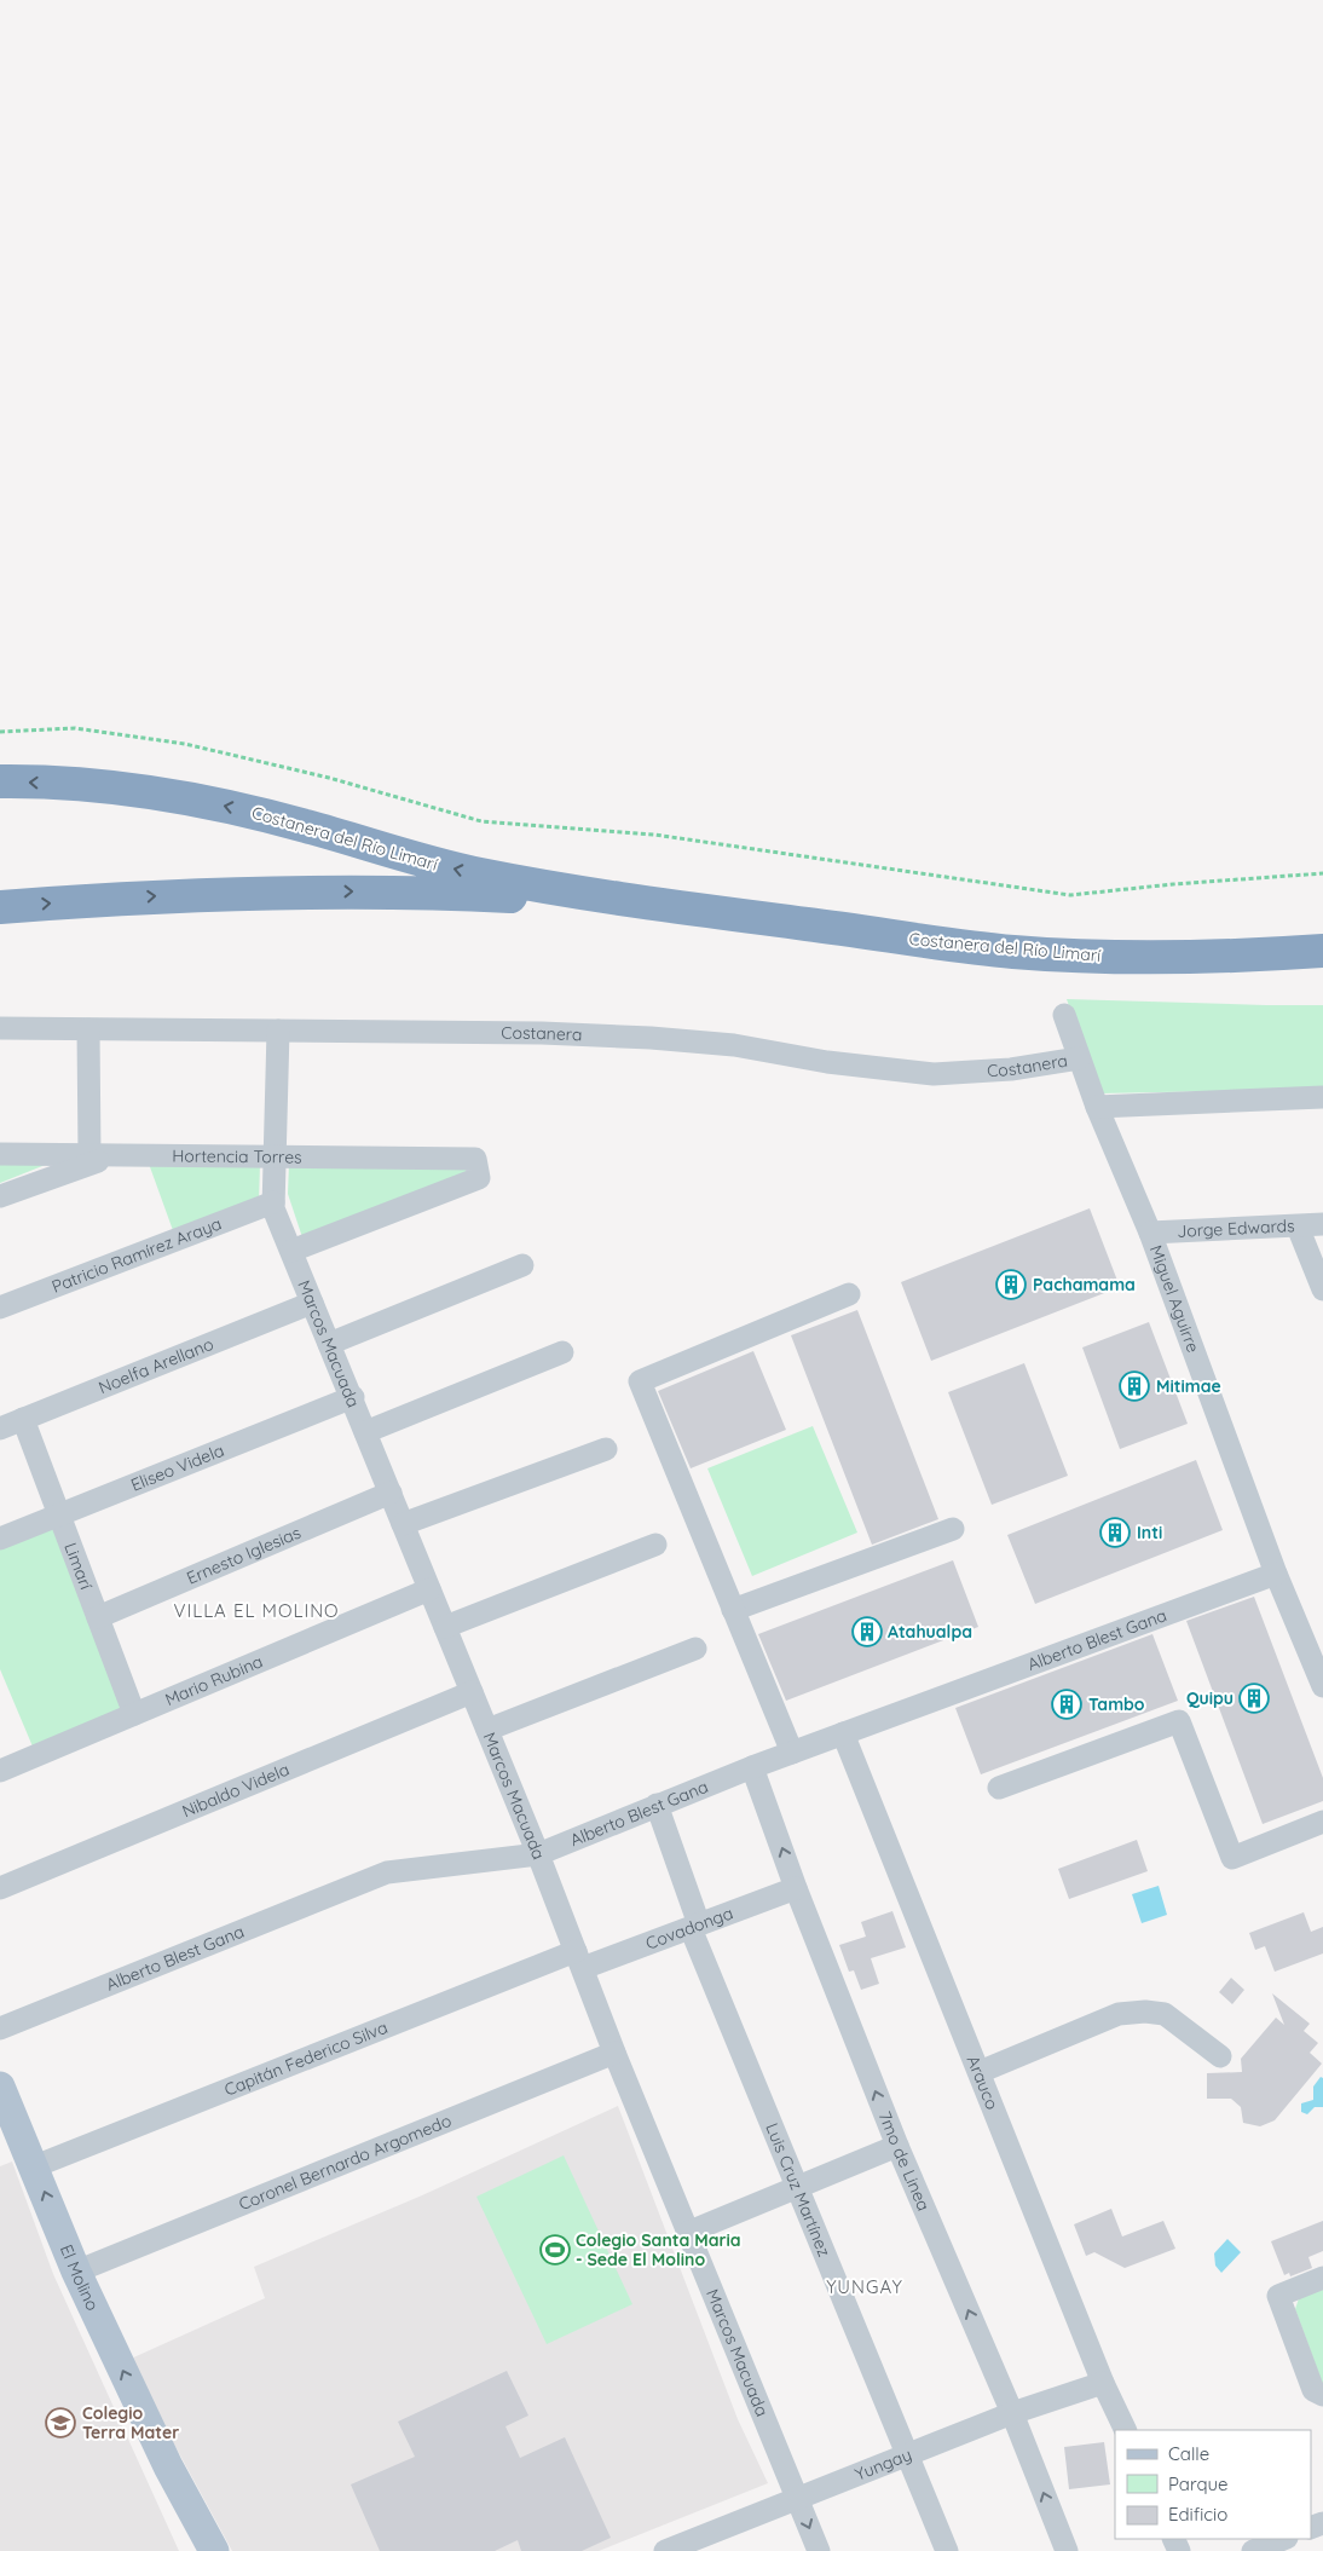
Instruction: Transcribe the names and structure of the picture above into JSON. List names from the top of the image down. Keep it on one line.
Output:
{"streets":{"highway":["Costanera del Río Limarí"],"main road":["El Molino"],"street":["Costanera","Hortencia Torres","Jorge Edwards","Patricio Ramírez Araya","Miguel Aguirre","Marcos Macuada","Noelfa Arellano","Eliseo Videla","Ernesto Iglesias","Limarí","Alberto Blest Gana","Mario Rubina","Nibaldo Videla","Covadonga","Capitán Federico Silva","Arauco","7mo de Linea","Coronel Bernardo Argomedo","Luis Cruz Martínez","Yungay"]},"crossings":[["Costanera","Miguel Aguirre"],["Costanera","Marcos Macuada"],["Hortencia Torres","Marcos Macuada"],["Jorge Edwards","Miguel Aguirre"],["Patricio Ramírez Araya","Marcos Macuada"],["Miguel Aguirre","Alberto Blest Gana"],["Marcos Macuada","Noelfa Arellano"],["Marcos Macuada","Eliseo Videla"],["Marcos Macuada","Ernesto Iglesias"],["Marcos Macuada","Alberto Blest Gana"],["Marcos Macuada","Mario Rubina"],["Marcos Macuada","Nibaldo Videla"],["Marcos Macuada","Covadonga"],["Marcos Macuada","Capitán Federico Silva"],["Marcos Macuada","Coronel Bernardo Argomedo"],["Marcos Macuada","Yungay"],["Noelfa Arellano","Limarí"],["Eliseo Videla","Limarí"],["Ernesto Iglesias","Limarí"],["Limarí","Mario Rubina"],["Alberto Blest Gana","Arauco"],["Alberto Blest Gana","7mo de Linea"],["Alberto Blest Gana","Luis Cruz Martínez"],["Covadonga","Capitán Federico Silva"],["Covadonga","7mo de Linea"],["Covadonga","Luis Cruz Martínez"],["Capitán Federico Silva","El Molino"],["Arauco","Yungay"],["7mo de Linea","Yungay"],["Coronel Bernardo Argomedo","El Molino"],["Luis Cruz Martínez","Yungay"]],"one_way":["7mo de Linea","El Molino"],"districts":["VILLA EL MOLINO","YUNGAY"],"places":{"building":["Pachamama","Mitimae","Inti","Atahualpa","Quipu","Tambo"],"sports":["Colegio Santa Maria - Sede El Molino"],"school or university":["Colegio Terra Mater"]},"legend":["Calle","Parque","Edificio"]}
